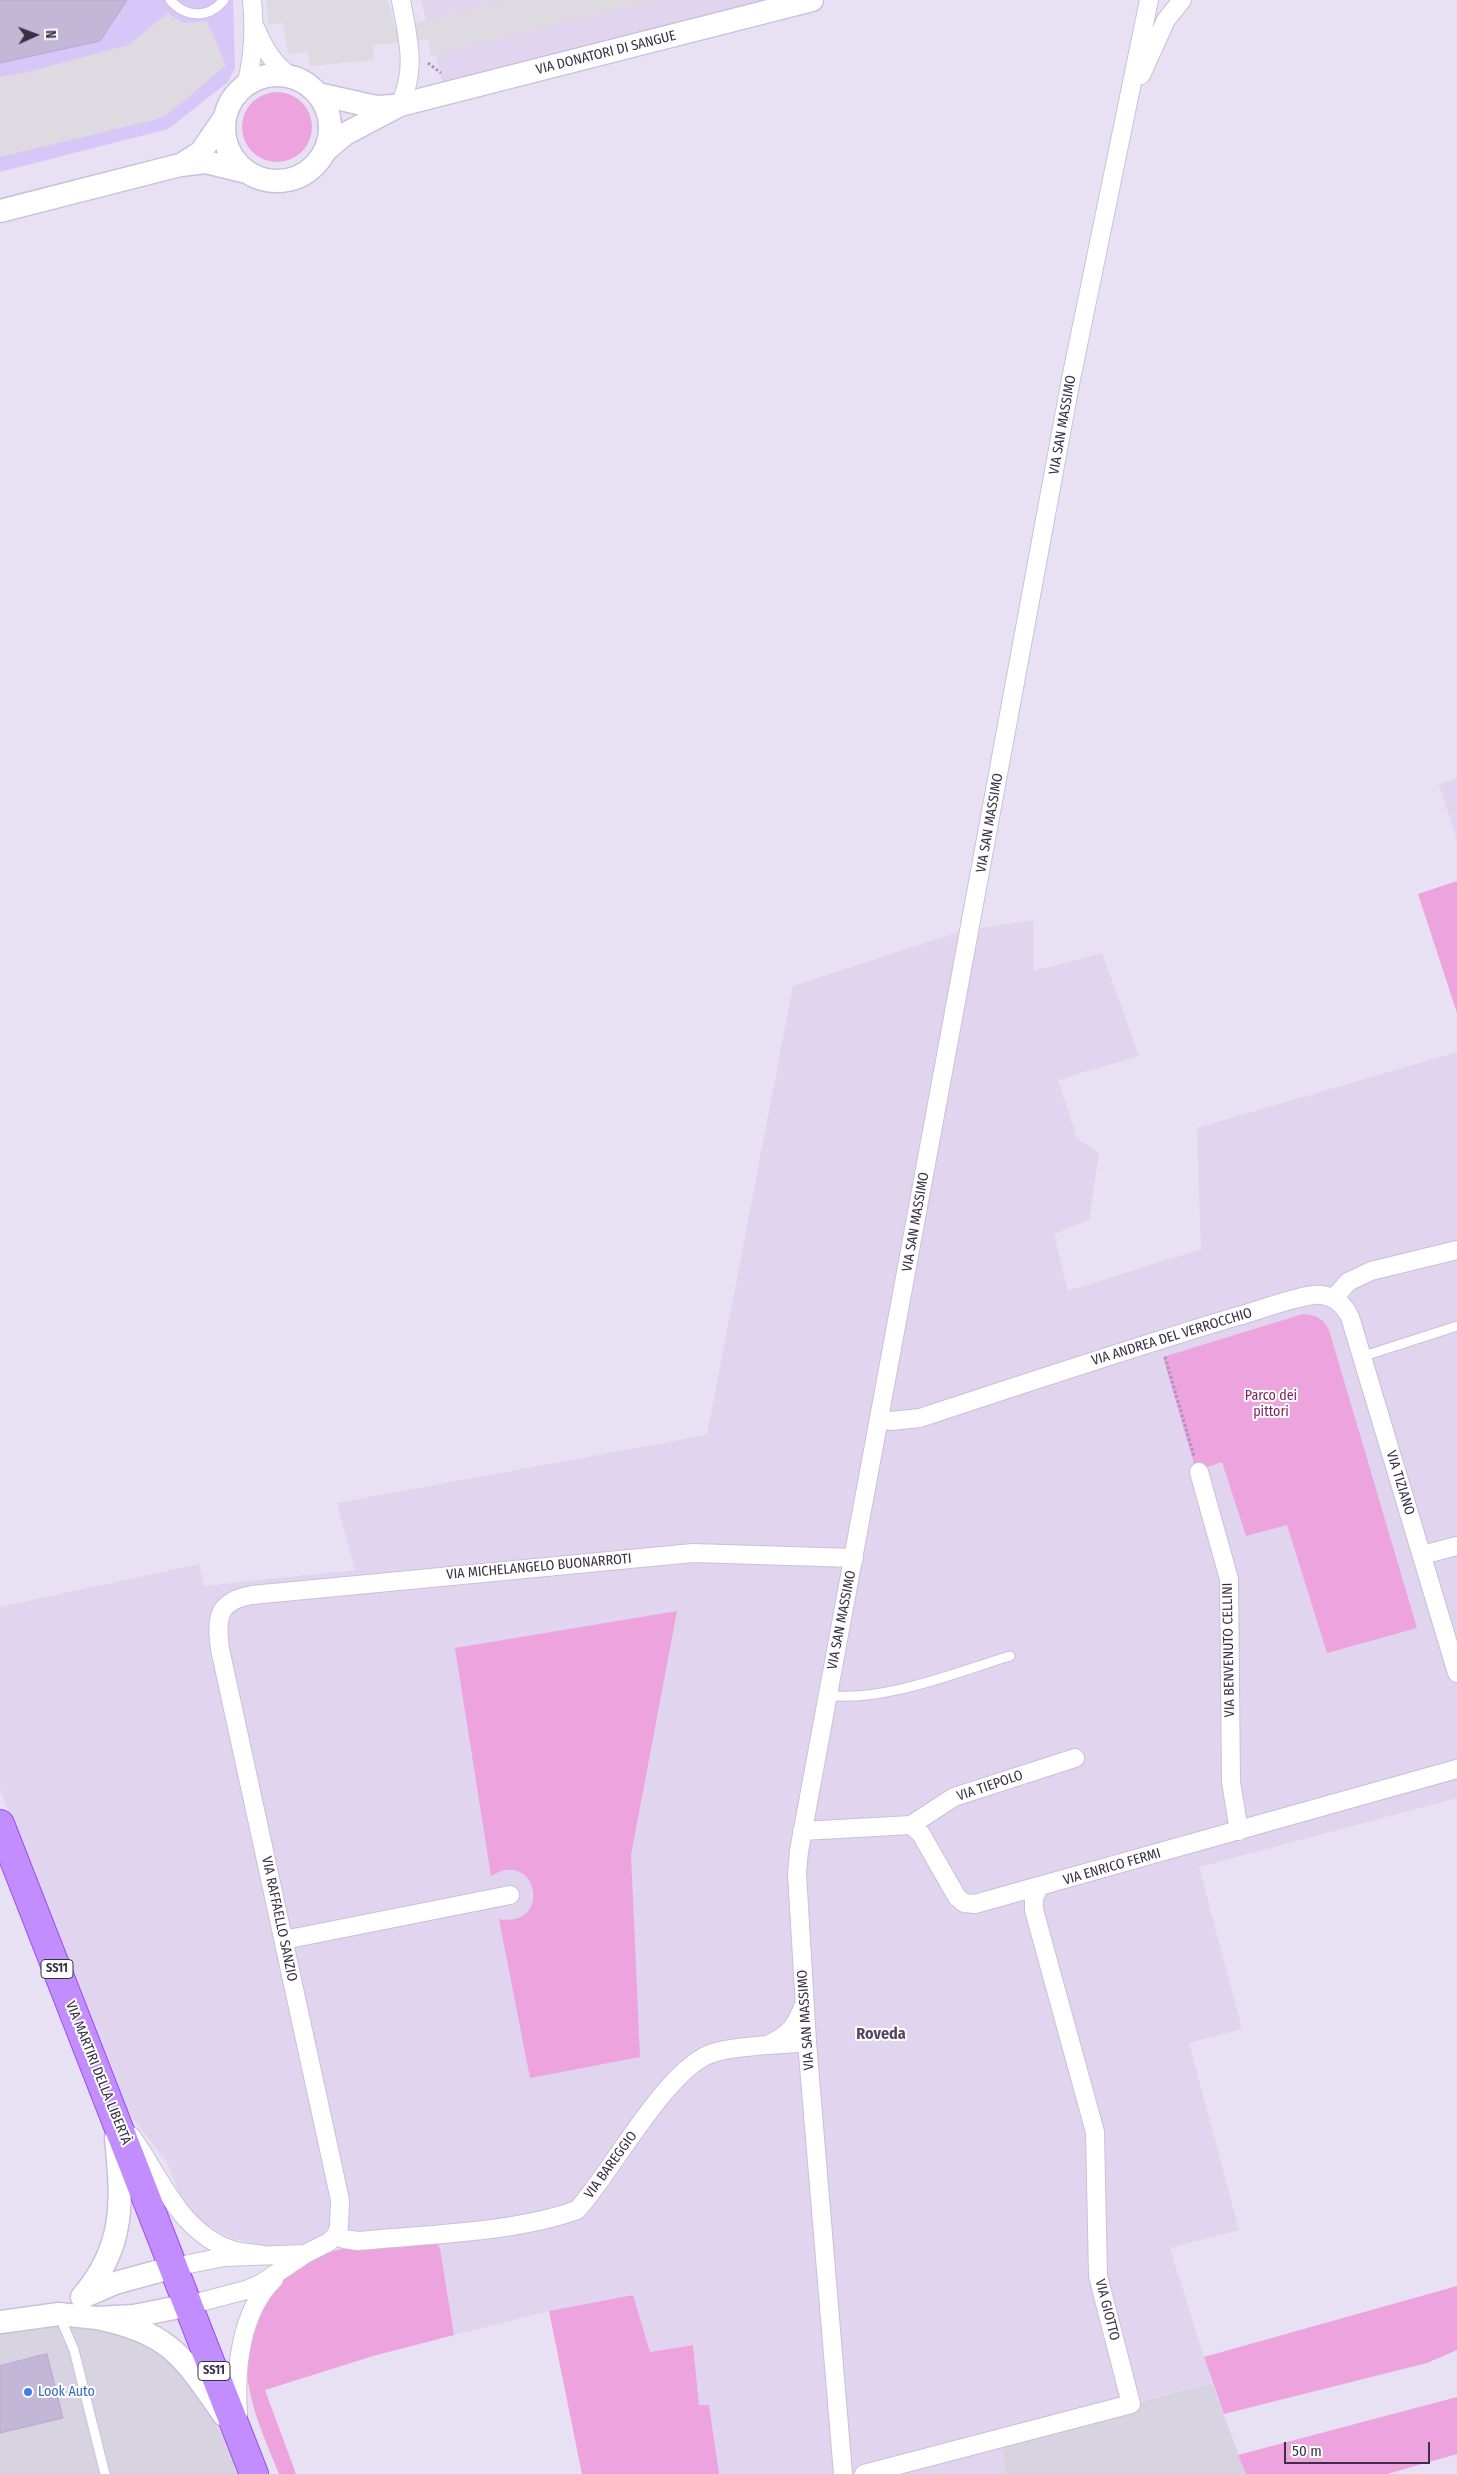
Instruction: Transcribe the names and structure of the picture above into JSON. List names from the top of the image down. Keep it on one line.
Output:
{"streets":{"main road":["SS11","VIA MARTIRI DELLA LIBERTÀ"],"street":["VIA DONATORI DI SANGUE","VIA SAN MASSIMO","VIA ANDREA DEL VERROCCHIO","VIA TIZIANO","VIA MICHELANGELO BUONARROTI","VIA BENVENUTO CELLINI","VIA TIEPOLO","VIA ENRICO FERMI","VIA RAFFAELLO SANZIO","VIA BAREGGIO","VIA GIOTTO"]},"crossings":[["VIA SAN MASSIMO","VIA ANDREA DEL VERROCCHIO"],["VIA SAN MASSIMO","VIA MICHELANGELO BUONARROTI"],["VIA SAN MASSIMO","VIA BAREGGIO"],["VIA ANDREA DEL VERROCCHIO","VIA TIZIANO"],["VIA MICHELANGELO BUONARROTI","VIA RAFFAELLO SANZIO"],["VIA BENVENUTO CELLINI","VIA ENRICO FERMI"],["VIA TIEPOLO","VIA ENRICO FERMI"],["VIA ENRICO FERMI","VIA GIOTTO"],["VIA RAFFAELLO SANZIO","VIA BAREGGIO"],["SS11","VIA MARTIRI DELLA LIBERTÀ"]],"districts":["Roveda"],"parks":["Parco dei pittori"],"places":["Look Auto"],"scale_bar":"50 m","north":"right"}
